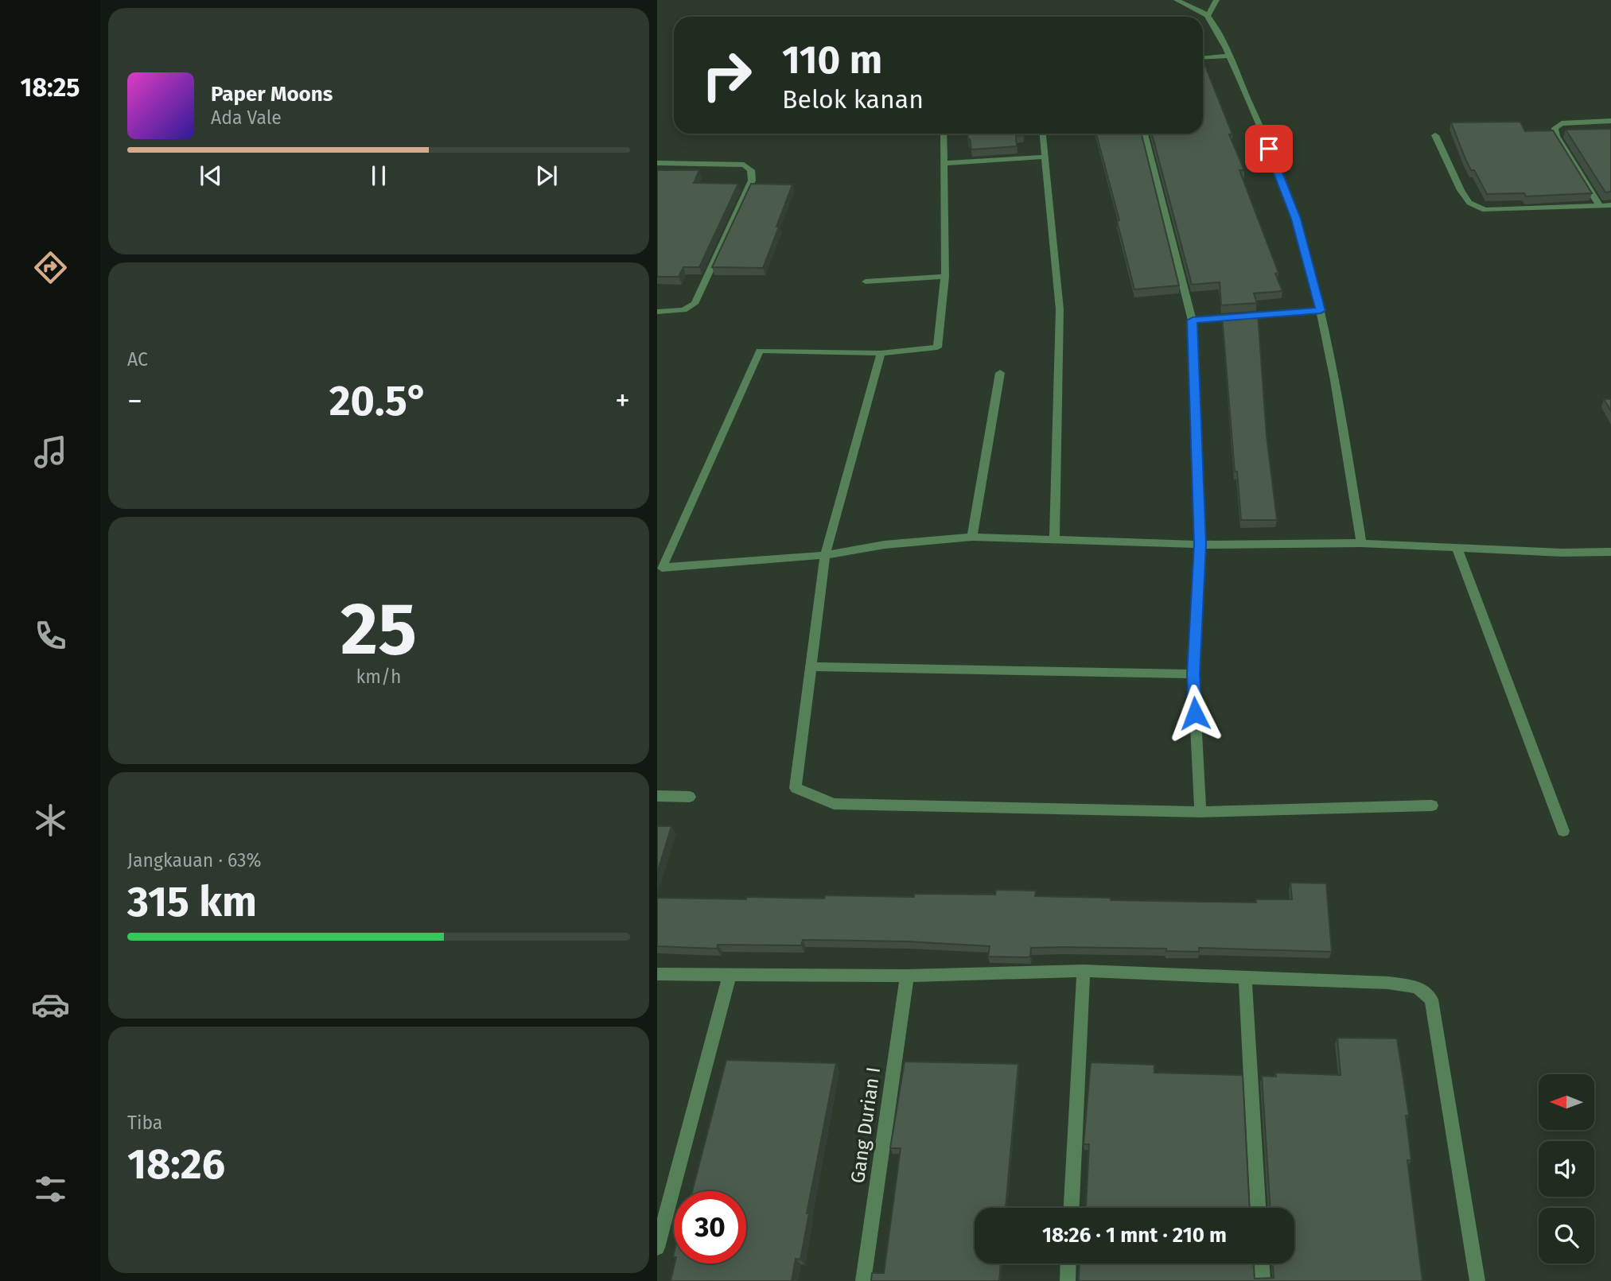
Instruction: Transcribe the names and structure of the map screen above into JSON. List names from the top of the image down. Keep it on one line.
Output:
{"streets":{"street":["Gang Durian I"]},"north":"left","page":{"tabs":"18:25","turn":["110 m","Belok kanan"],"song":["Paper Moons","Ada Vale"],"tile":["AC",["25","km/h"],["Jangkauan · 63%","315 km"],["Tiba","18:26"]],"heat":["−","20.5°","+"],"limit":"30","trip":"18:26 · 1 mnt · 210 m"}}
